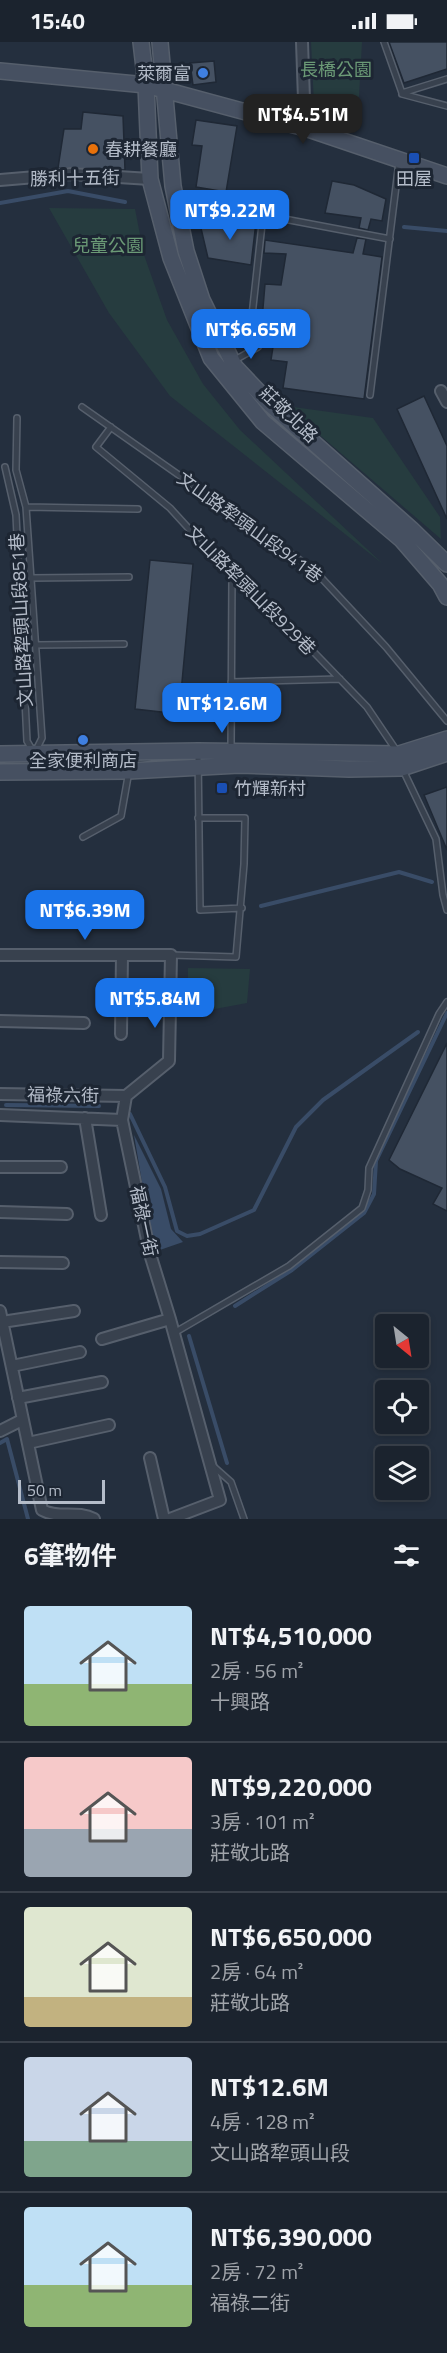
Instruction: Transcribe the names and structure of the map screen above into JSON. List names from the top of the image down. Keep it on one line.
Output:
{"streets":{"street":["勝利十五街","莊敬北路","福祿六街","福祿一街"],"lane":["文山路犂頭山段941巷","文山路犂頭山段929巷","文山路犂頭山段851巷"]},"crossings":[["勝利十五街","莊敬北路"],["文山路犂頭山段941巷","文山路犂頭山段929巷"],["福祿六街","福祿一街"]],"parks":["長橋公園","兒童公園"],"places":{"other":["萊爾富","春耕餐廳","全家便利商店"],"transit":["田屋","竹輝新村"]},"scale_bar":"50 m","north":"bottom right","page":{"status":"15:40","price":["NT$4.51M","NT$9.22M","NT$6.65M","NT$12.6M","NT$6.39M","NT$5.84M"],"scale":"50 m","heading":"6筆物件","list":[{"name":"NT$4,510,000","note":"2房 · 56 m² · 十興路"},{"name":"NT$9,220,000","note":"3房 · 101 m² · 莊敬北路"},{"name":"NT$6,650,000","note":"2房 · 64 m² · 莊敬北路"},{"name":"NT$12.6M","note":"4房 · 128 m² · 文山路犂頭山段"},{"name":"NT$6,390,000","note":"2房 · 72 m² · 福祿二街"}]}}
